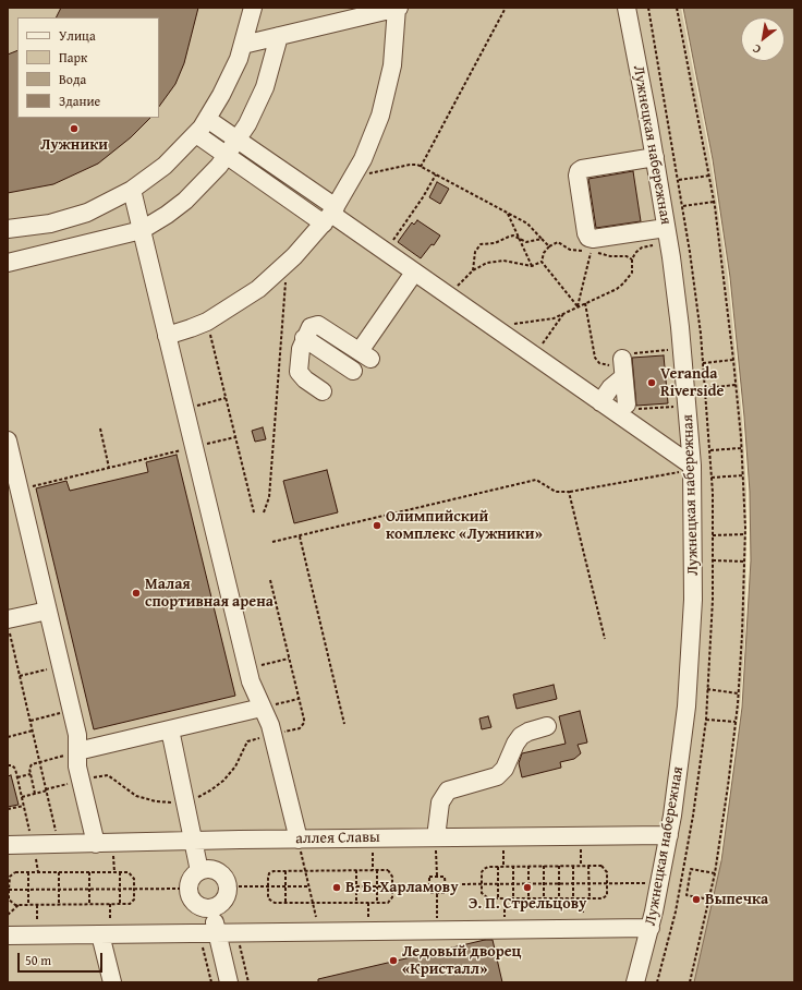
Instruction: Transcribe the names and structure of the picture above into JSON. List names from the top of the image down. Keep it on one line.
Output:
{"streets":{"street":["Лужнецкая набережная","аллея Славы"]},"crossings":[["Лужнецкая набережная","аллея Славы"]],"places":["Лужники","Veranda Riverside","Олимпийский комплекс «Лужники»","Малая спортивная арена","В. Б. Харламову","Э. П. Стрельцову","Выпечка","Ледовый дворец «Кристалл»"],"legend":["Улица","Парк","Вода","Здание"],"scale_bar":"50 m","north":"bottom left"}
